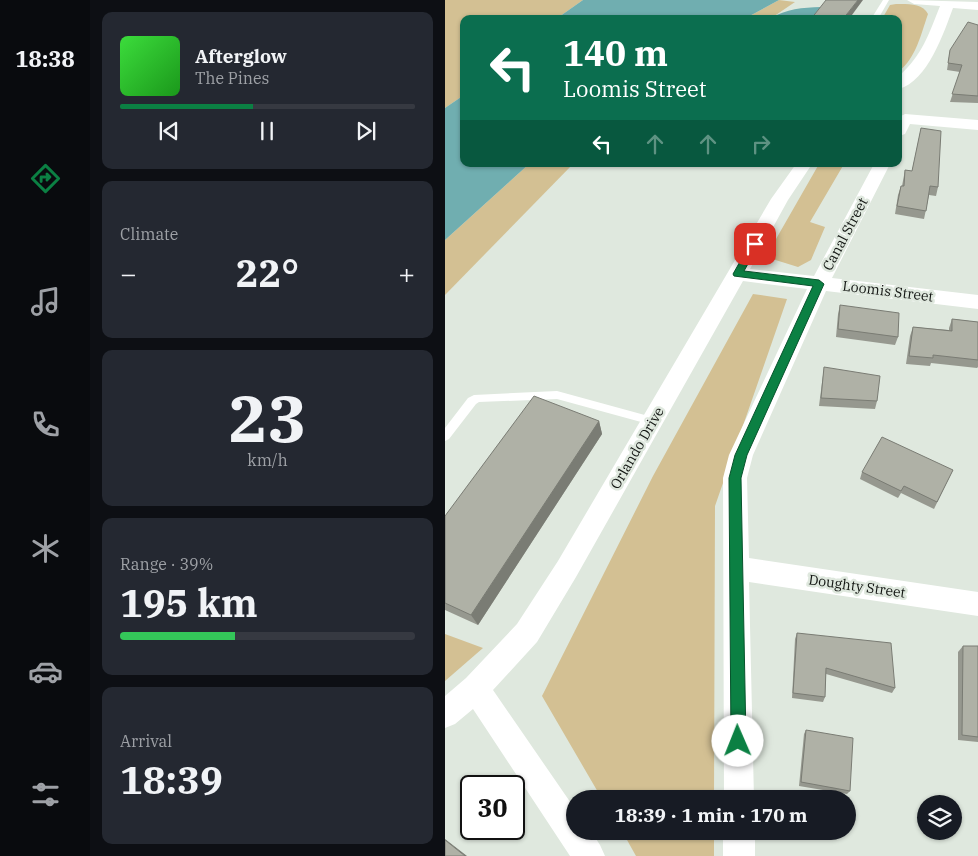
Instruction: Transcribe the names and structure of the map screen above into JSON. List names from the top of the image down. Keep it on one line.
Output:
{"streets":{"street":["Canal Street","Loomis Street","Orlando Drive","Doughty Street"]},"crossings":[["Canal Street","Loomis Street"],["Canal Street","Doughty Street"],["Loomis Street","Orlando Drive"]],"page":{"tabs":"18:38","turn":["140 m","Loomis Street"],"song":["Afterglow","The Pines"],"tile":["Climate",["23","km/h"],["Range · 39%","195 km"],["Arrival","18:39"]],"heat":["−","22°","+"],"limit":"30","trip":"18:39 · 1 min · 170 m"}}
